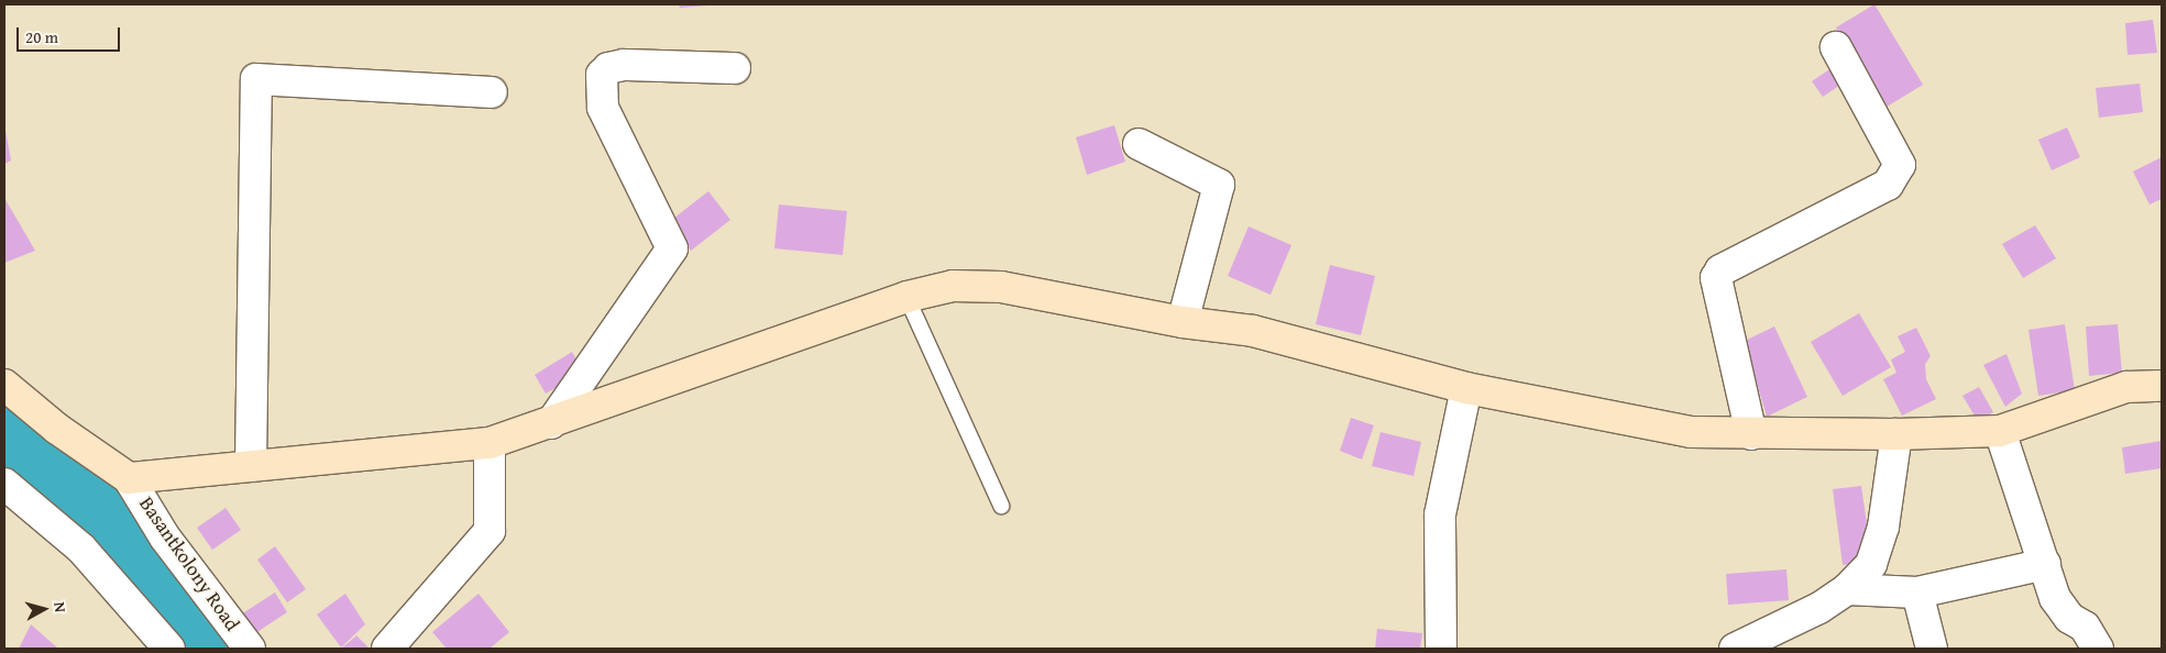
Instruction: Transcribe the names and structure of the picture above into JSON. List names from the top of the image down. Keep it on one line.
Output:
{"streets":{"street":["Basantkolony Road"]},"scale_bar":"20 m","north":"right"}
